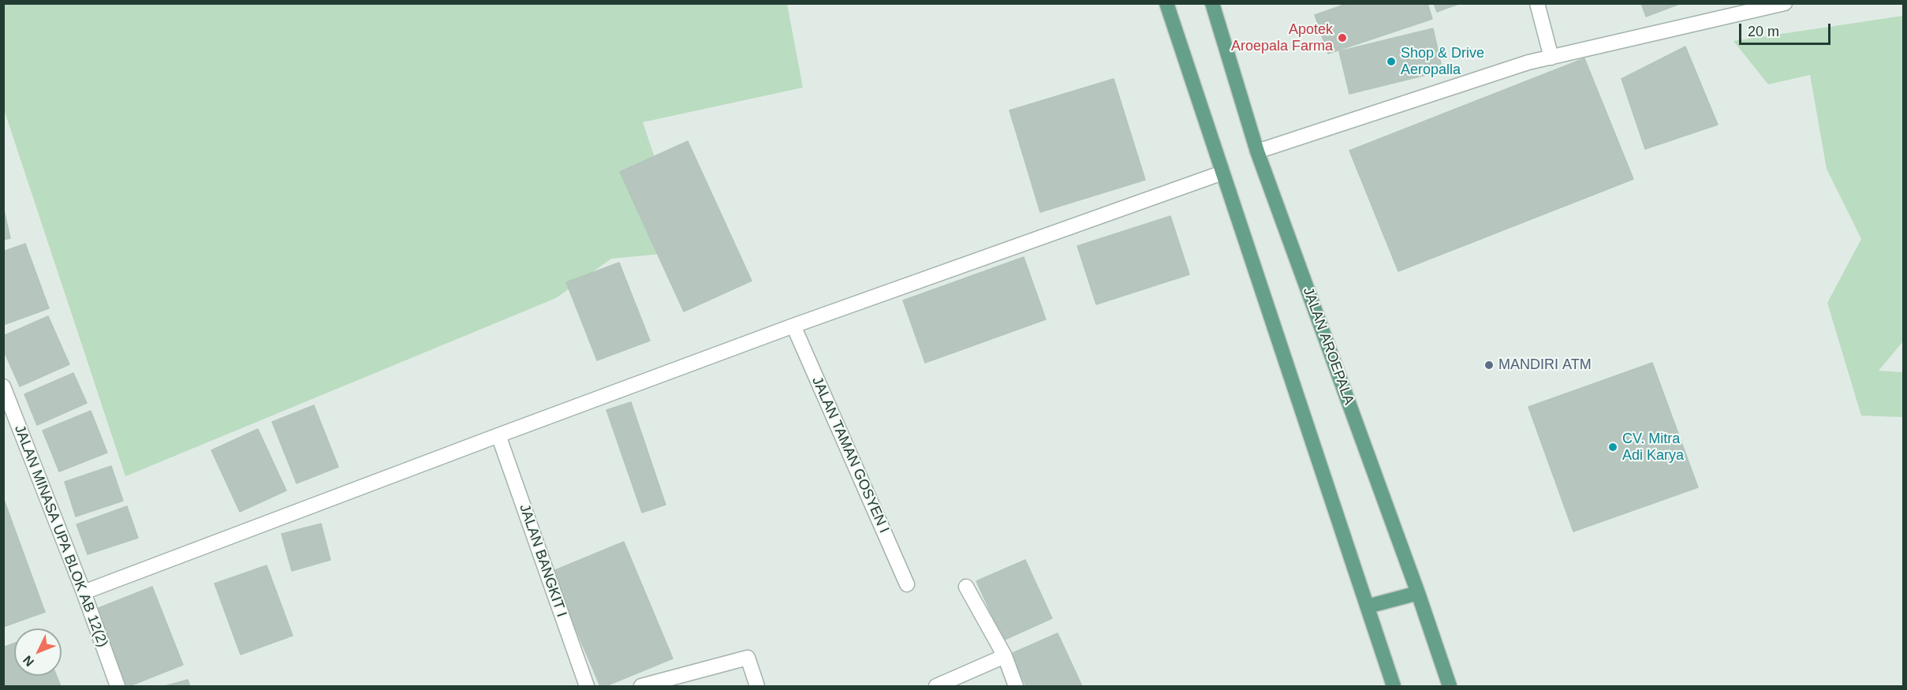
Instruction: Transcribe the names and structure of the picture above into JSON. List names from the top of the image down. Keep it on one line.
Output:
{"streets":{"main road":["JALAN AROEPALA"],"street":["JALAN TAMAN GOSYEN I","JALAN MINASA UPA BLOK AB 12(2)","JALAN BANGKIT I"]},"places":["Apotek Aroepala Farma","Shop & Drive Aeropalla","MANDIRI ATM","CV. Mitra Adi Karya"],"scale_bar":"20 m","north":"bottom left"}
